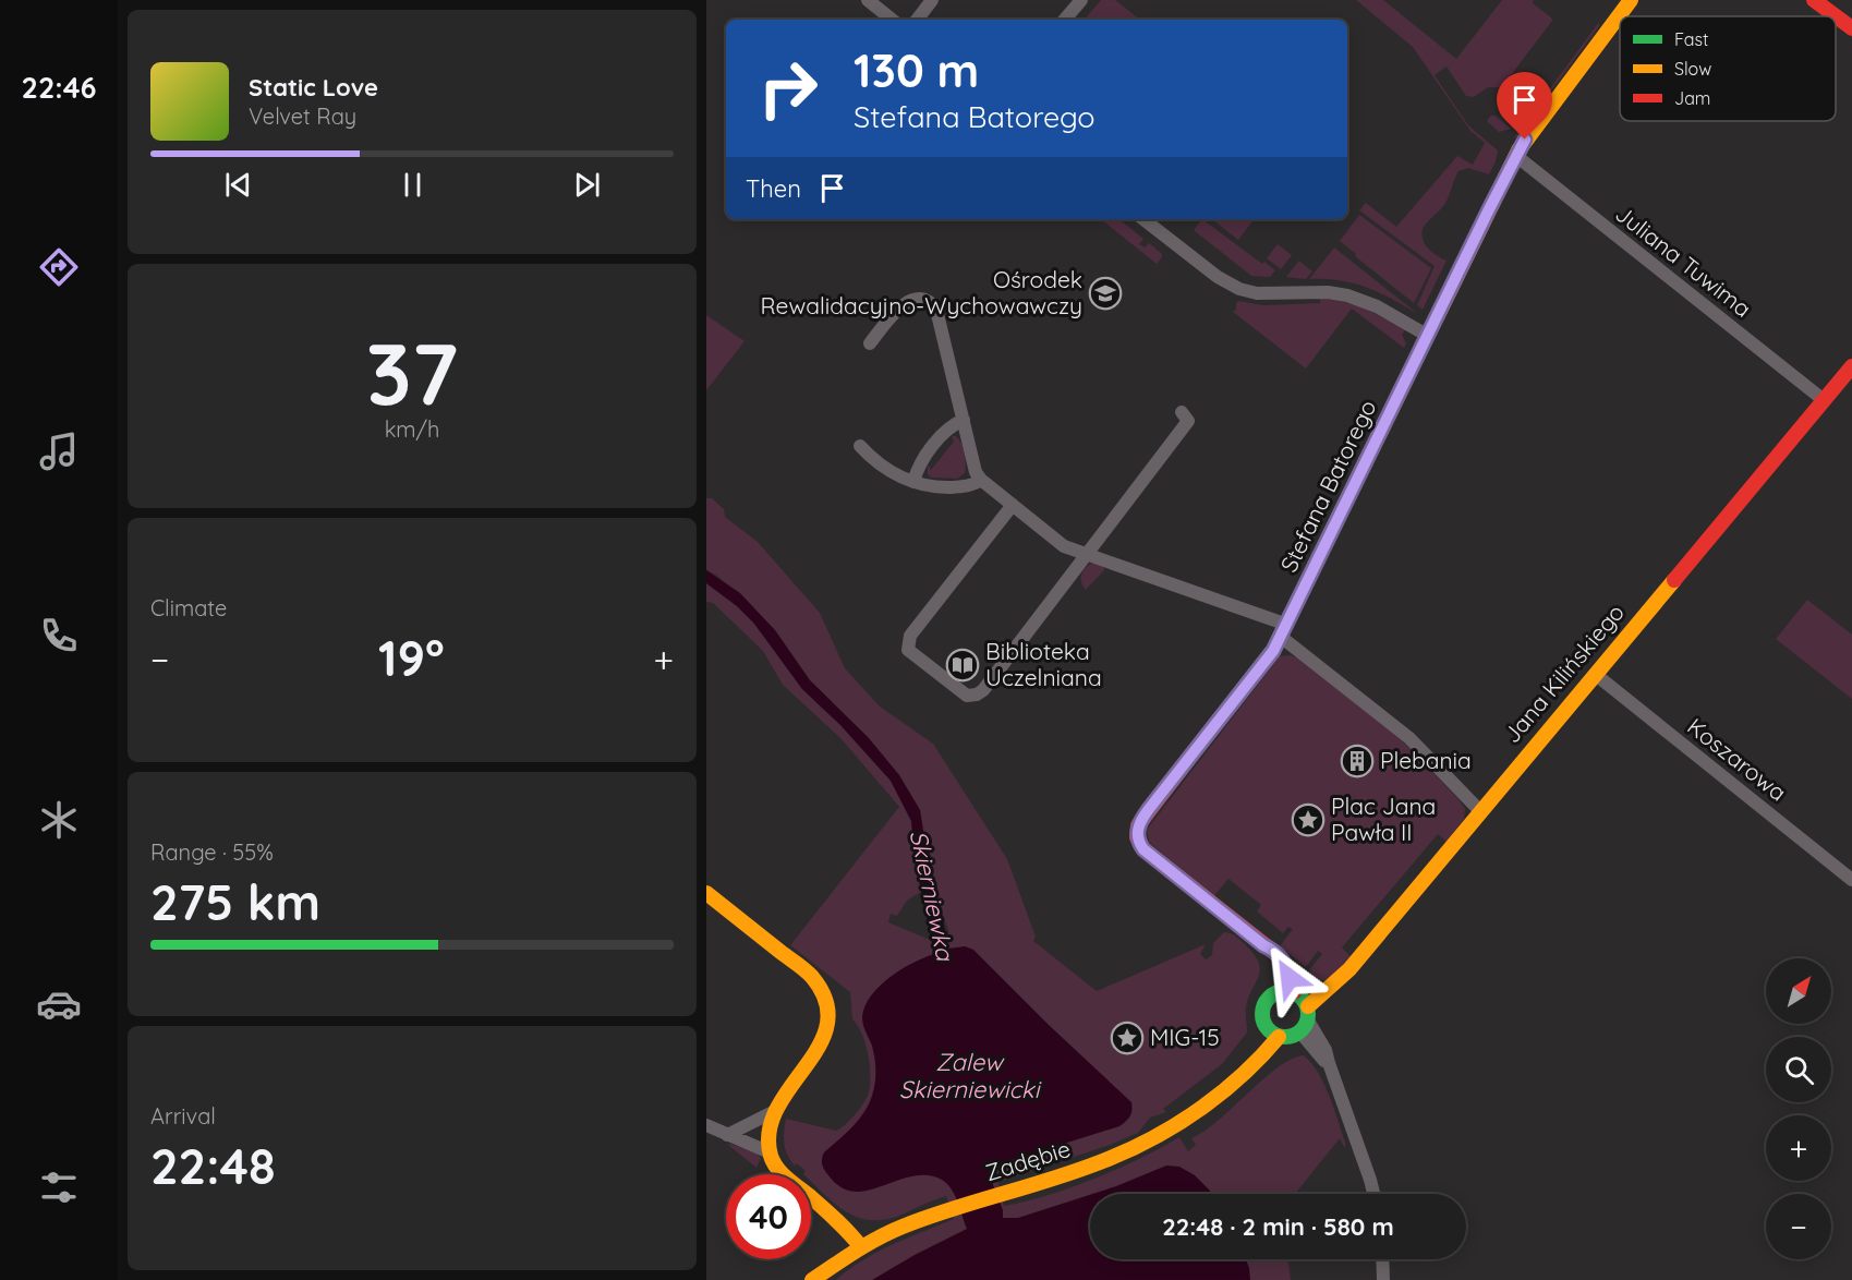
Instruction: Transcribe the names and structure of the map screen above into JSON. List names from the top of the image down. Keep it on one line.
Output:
{"streets":{"street":["Juliana Tuwima","Stefana Batorego","Jana Kilińskiego","Koszarowa","Zadębie"]},"crossings":[["Juliana Tuwima","Stefana Batorego"],["Juliana Tuwima","Jana Kilińskiego"],["Stefana Batorego","Jana Kilińskiego"],["Stefana Batorego","Zadębie"],["Jana Kilińskiego","Koszarowa"],["Jana Kilińskiego","Zadębie"]],"water":["Skierniewka","Zalew Skierniewicki"],"places":{"school or university":["Ośrodek Rewalidacyjno-Wychowawczy"],"library":["Biblioteka Uczelniana"],"building":["Plebania"],"place":["Plac Jana Pawła II","MIG-15"]},"legend":["Fast","Slow","Jam"],"north":"top right","page":{"tabs":"22:46","turn":["130 m","Stefana Batorego"],"song":["Static Love","Velvet Ray"],"then":"Then","tile":[["37","km/h"],"Climate",["Range · 55%","275 km"],["Arrival","22:48"]],"heat":["−","19°","+"],"map_buttons":["+","−"],"limit":"40","trip":"22:48 · 2 min · 580 m"}}
